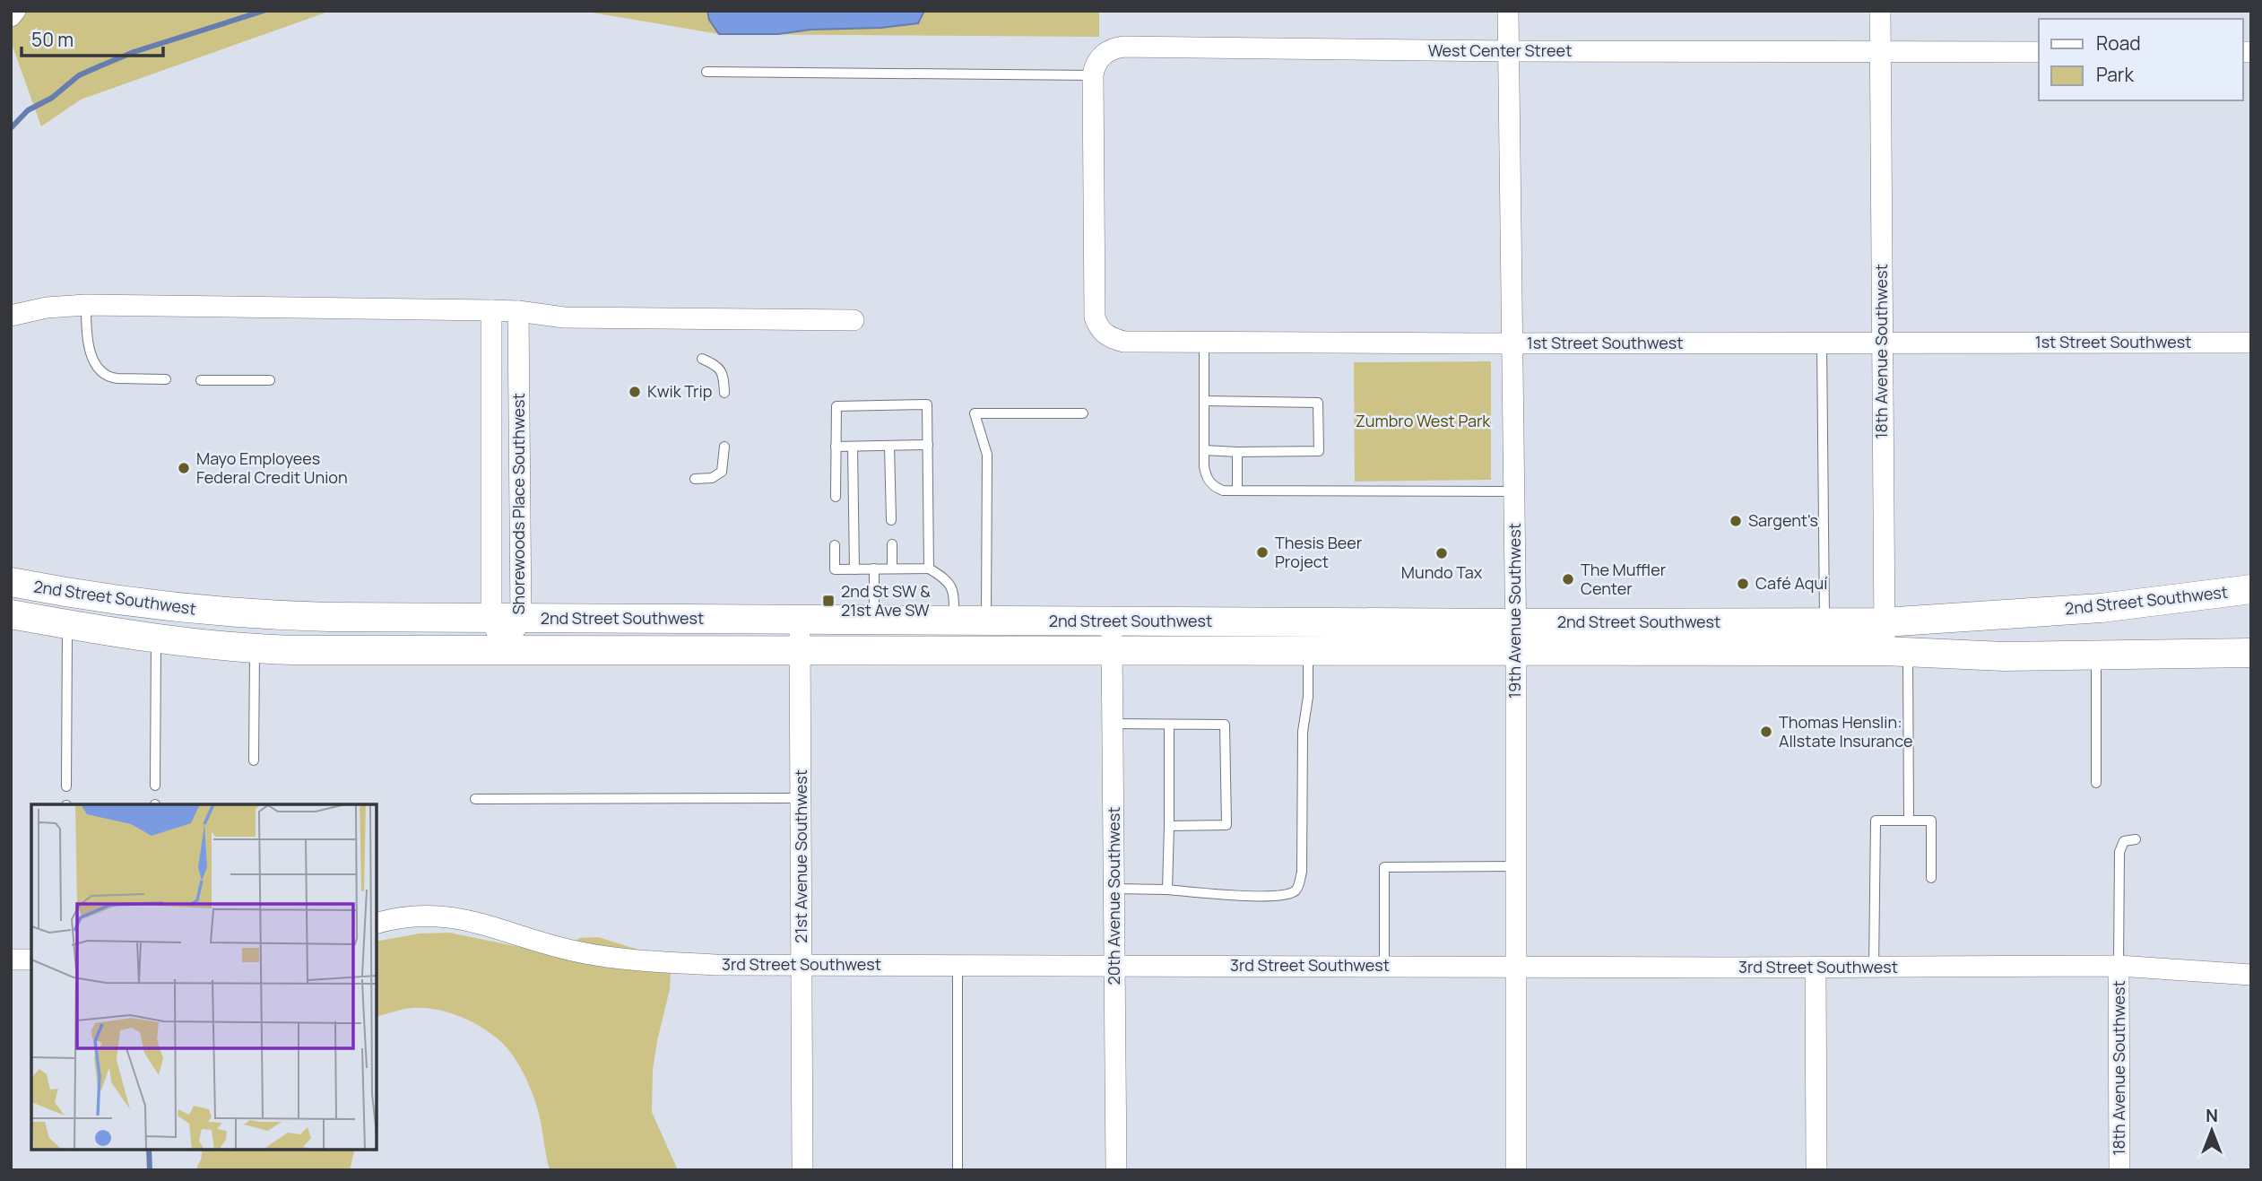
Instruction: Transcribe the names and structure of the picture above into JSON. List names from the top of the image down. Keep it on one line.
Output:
{"streets":{"main road":["2nd Street Southwest"],"street":["West Center Street","1st Street Southwest","18th Avenue Southwest","Shorewoods Place Southwest","19th Avenue Southwest","21st Avenue Southwest","20th Avenue Southwest","3rd Street Southwest"]},"crossings":[["West Center Street","1st Street Southwest"],["West Center Street","18th Avenue Southwest"],["West Center Street","19th Avenue Southwest"],["1st Street Southwest","18th Avenue Southwest"],["1st Street Southwest","19th Avenue Southwest"],["18th Avenue Southwest","2nd Street Southwest"],["18th Avenue Southwest","3rd Street Southwest"],["Shorewoods Place Southwest","2nd Street Southwest"],["2nd Street Southwest","19th Avenue Southwest"],["2nd Street Southwest","21st Avenue Southwest"],["2nd Street Southwest","20th Avenue Southwest"],["19th Avenue Southwest","3rd Street Southwest"],["21st Avenue Southwest","3rd Street Southwest"],["20th Avenue Southwest","3rd Street Southwest"]],"parks":["Zumbro West Park"],"places":{"other":["Kwik Trip","Mayo Employees Federal Credit Union","Sargent's","Thesis Beer Project","Mundo Tax","The Muffler Center","Café Aquí","Thomas Henslin: Allstate Insurance"],"transit":["2nd St SW & 21st Ave SW"]},"legend":["Road","Park"],"scale_bar":"50 m","north":"top"}
